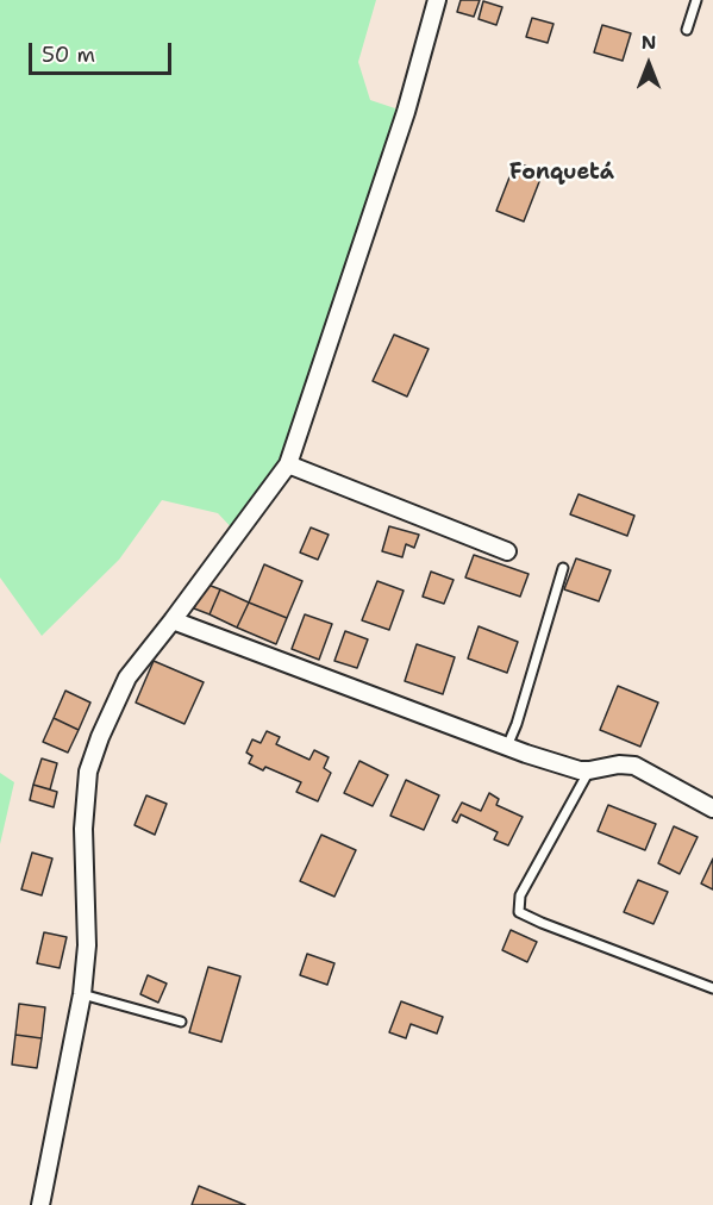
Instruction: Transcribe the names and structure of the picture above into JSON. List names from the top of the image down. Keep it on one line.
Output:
{"districts":["Fonquetá"],"scale_bar":"50 m","north":"top"}
